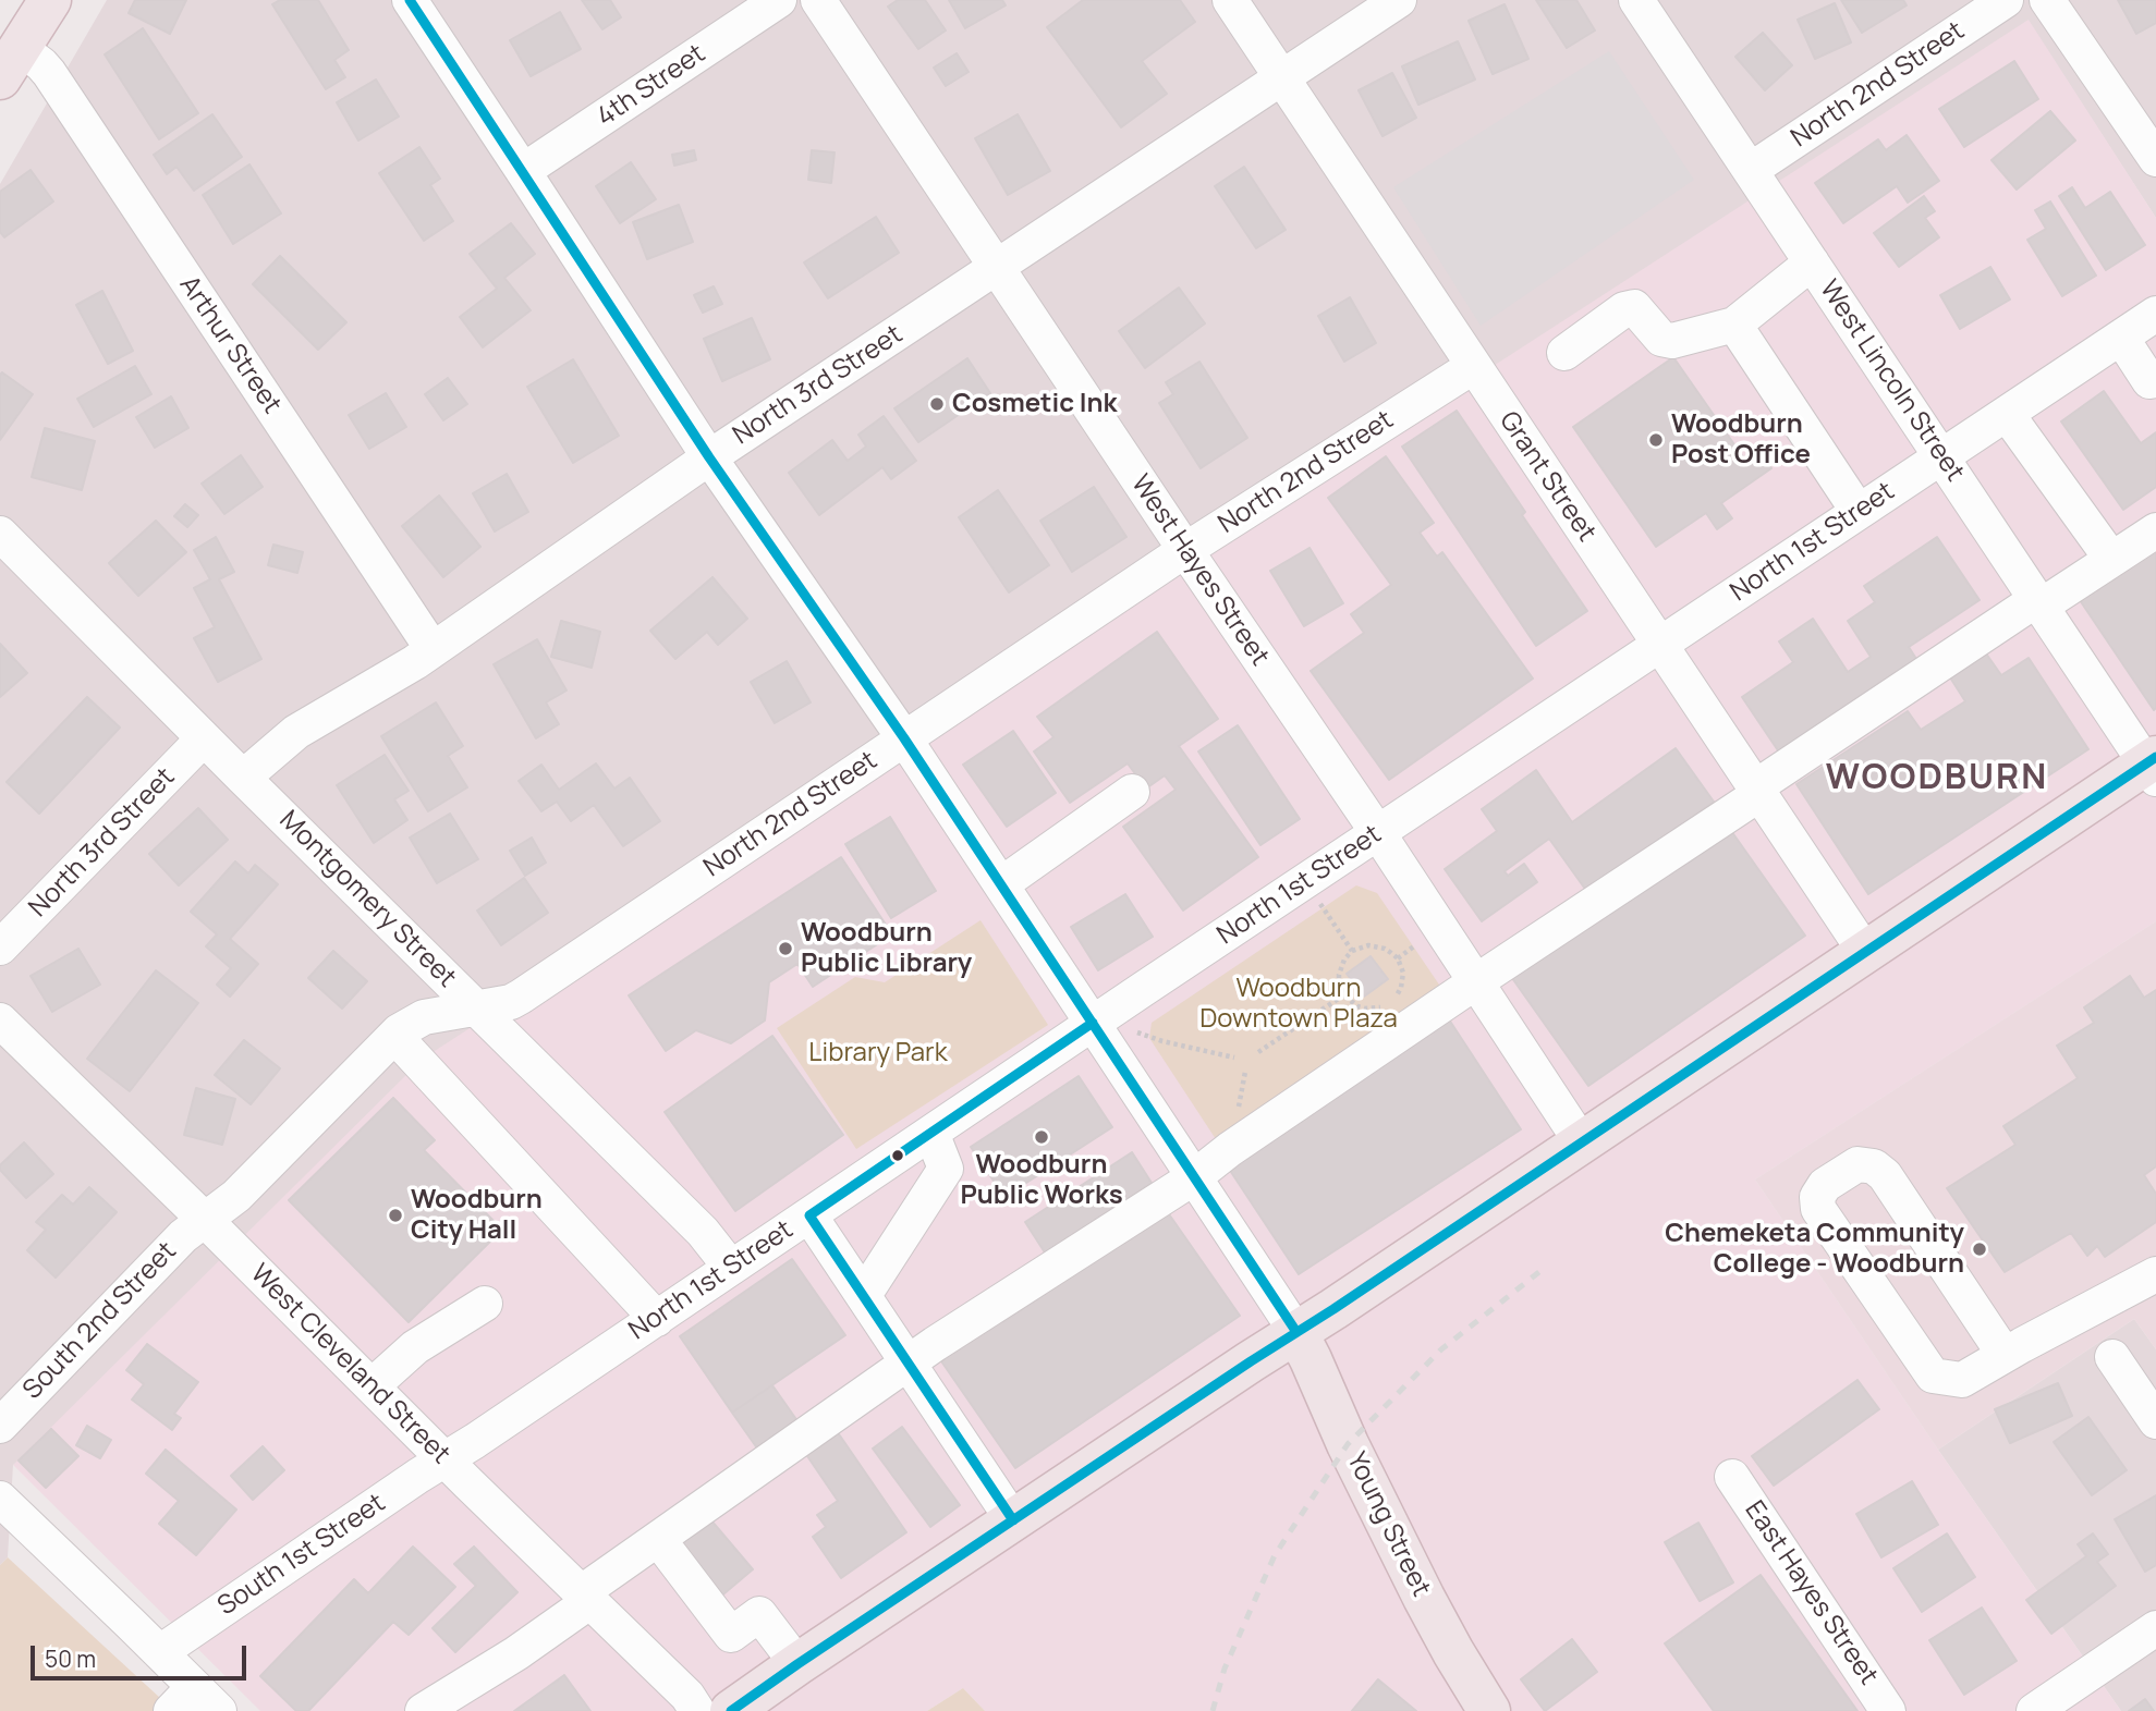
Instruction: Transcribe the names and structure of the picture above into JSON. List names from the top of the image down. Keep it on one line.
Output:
{"streets":{"main road":["Young Street"],"street":["North 2nd Street","4th Street","Arthur Street","West Lincoln Street","North 3rd Street","Grant Street","North 1st Street","West Hayes Street","Montgomery Street","South 2nd Street","West Cleveland Street","South 1st Street","East Hayes Street"]},"crossings":[["North 2nd Street","West Lincoln Street"],["North 2nd Street","Grant Street"],["North 2nd Street","West Hayes Street"],["North 2nd Street","Montgomery Street"],["North 2nd Street","South 2nd Street"],["North 2nd Street","West Cleveland Street"],["Arthur Street","North 3rd Street"],["West Lincoln Street","North 1st Street"],["North 3rd Street","Grant Street"],["North 3rd Street","West Hayes Street"],["North 3rd Street","Montgomery Street"],["Grant Street","North 1st Street"],["North 1st Street","West Hayes Street"],["North 1st Street","Montgomery Street"],["North 1st Street","West Cleveland Street"],["North 1st Street","South 1st Street"],["South 2nd Street","West Cleveland Street"],["West Cleveland Street","South 1st Street"]],"districts":["WOODBURN"],"parks":["Woodburn Downtown Plaza","Library Park"],"places":["Cosmetic Ink","Woodburn Post Office","Woodburn Public Library","Woodburn Public Works","Woodburn City Hall","Chemeketa Community College - Woodburn"],"scale_bar":"50 m"}
